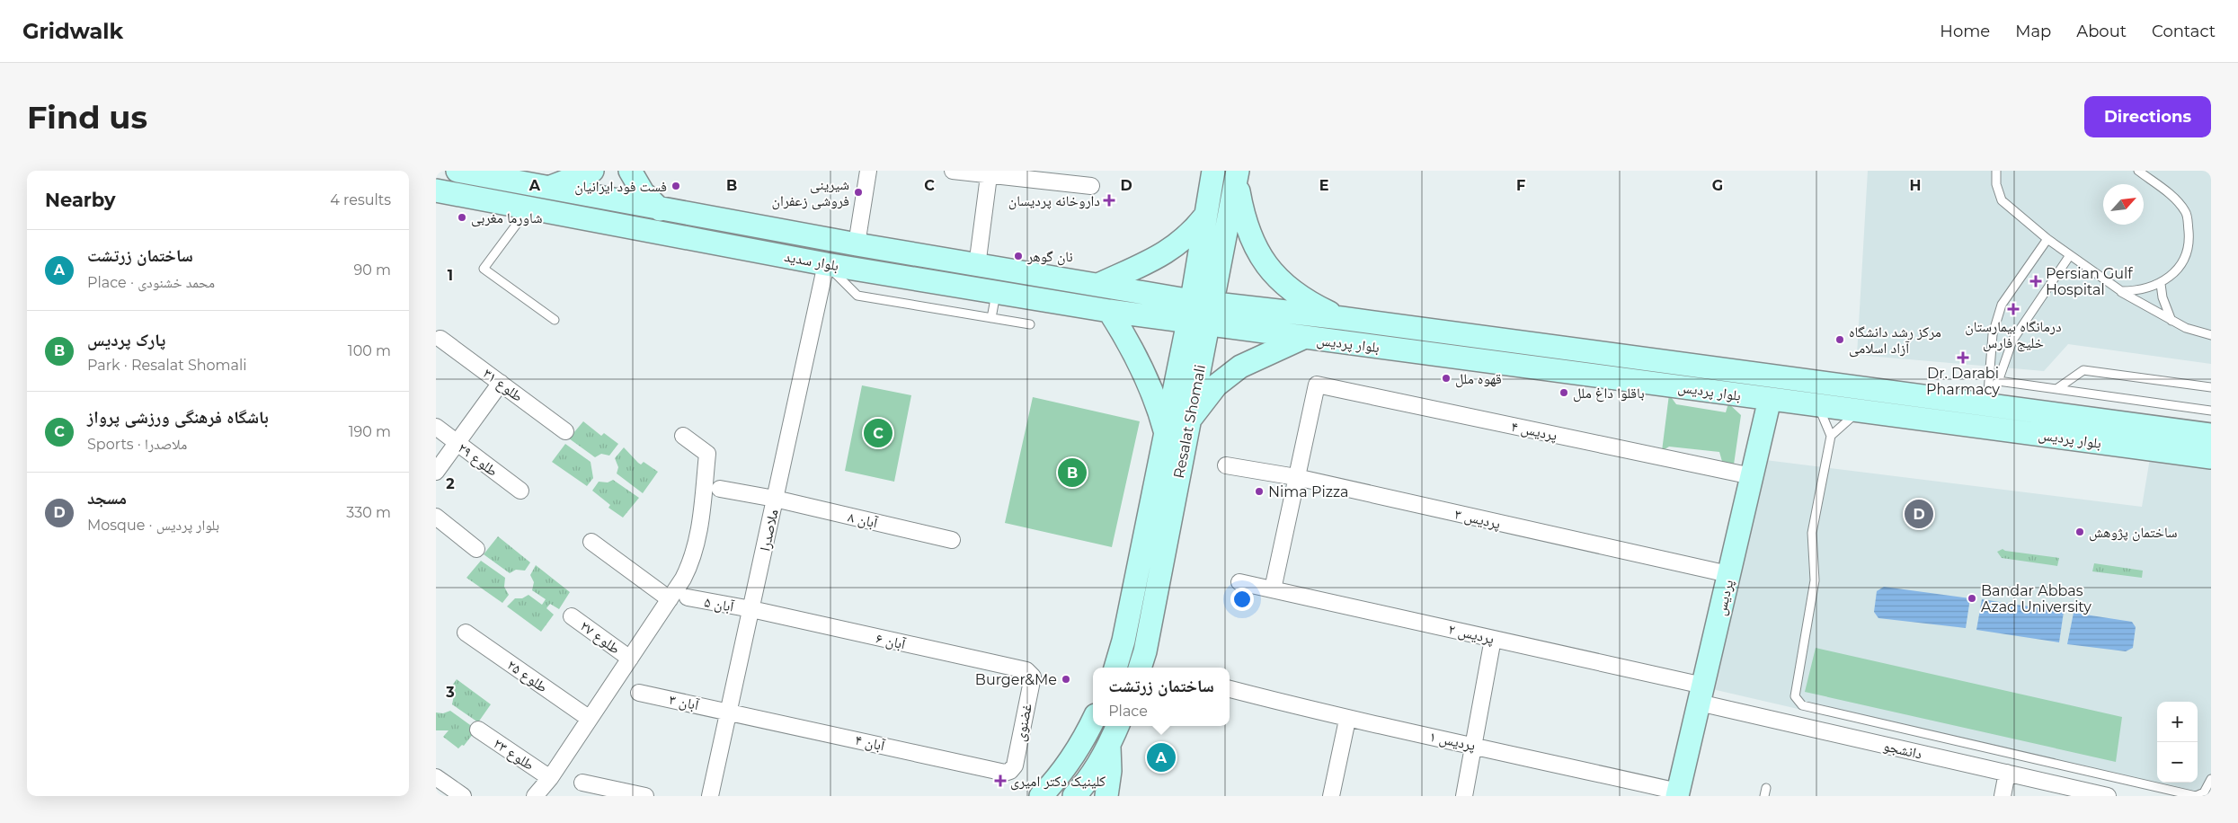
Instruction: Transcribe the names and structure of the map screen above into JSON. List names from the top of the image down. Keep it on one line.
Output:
{"streets":{"main road":["بلوار سدید","بلوار پردیس","Resalat Shomali","پردیس"],"street":["طلوع ۳۱","پردیس ۴","طلوع ۲۹","پردیس ۳","آبان ۸","ملاصدرا","آبان ۵","پردیس ۲","طلوع ۲۷","آبان ۶","طلوع ۲۵","آبان ۳","غضنوی","پردیس ۱","آبان ۴","دانشجو","طلوع ۲۳"]},"crossings":[["بلوار سدید","بلوار پردیس"],["بلوار سدید","Resalat Shomali"],["بلوار سدید","ملاصدرا"],["بلوار پردیس","Resalat Shomali"],["بلوار پردیس","پردیس"],["پردیس ۴","پردیس ۳"],["پردیس ۴","پردیس"],["پردیس ۳","پردیس"],["آبان ۸","ملاصدرا"],["ملاصدرا","آبان ۵"],["ملاصدرا","آبان ۶"],["ملاصدرا","آبان ۳"],["ملاصدرا","آبان ۴"],["پردیس","پردیس ۲"],["پردیس","پردیس ۱"],["پردیس","دانشجو"],["آبان ۵","آبان ۶"],["پردیس ۲","دانشجو"],["آبان ۶","غضنوی"],["آبان ۳","آبان ۴"],["غضنوی","آبان ۴"]],"places":{"other":["فست فود ایرانیان","شیرینی فروشی زعفران","شاورما مغربی","نان گوهر","مرکز رشد دانشگاه آزاد اسلامی","قهوه ملل","باقلوا داغ ملل","Nima Pizza","ساختمان پژوهش","Bandar Abbas Azad University","Burger&Me"],"health":["داروخانه پردیسان","Persian Gulf Hospital","درمانگاه بیمارستان خلیج فارس","Dr. Darabi Pharmacy","کلینیک دکتر امیری"]},"north":"top right","page":{"header":"Gridwalk","nav":["Home","Map","About","Contact"],"buttons":"Directions","title":"Find us","heading":["Nearby","4 results"],"list":[{"mark":"A","name":"ساختمان زرتشت","note":"Place · محمد خشنودی","value":"90 m"},{"mark":"B","name":"پارک پردیس","note":"Park · Resalat Shomali","value":"100 m"},{"mark":"C","name":"باشگاه فرهنگی ورزشی پرواز","note":"Sports · ملاصدرا","value":"190 m"},{"mark":"D","name":"مسجد","note":"Mosque · بلوار پردیس","value":"330 m"}],"pins":["C","B","D","A"],"popup":["ساختمان زرتشت","Place"],"map_buttons":["+","−"]},"grid":{"columns":["A","B","C","D","E","F","G","H"],"rows":["1","2","3"]}}
